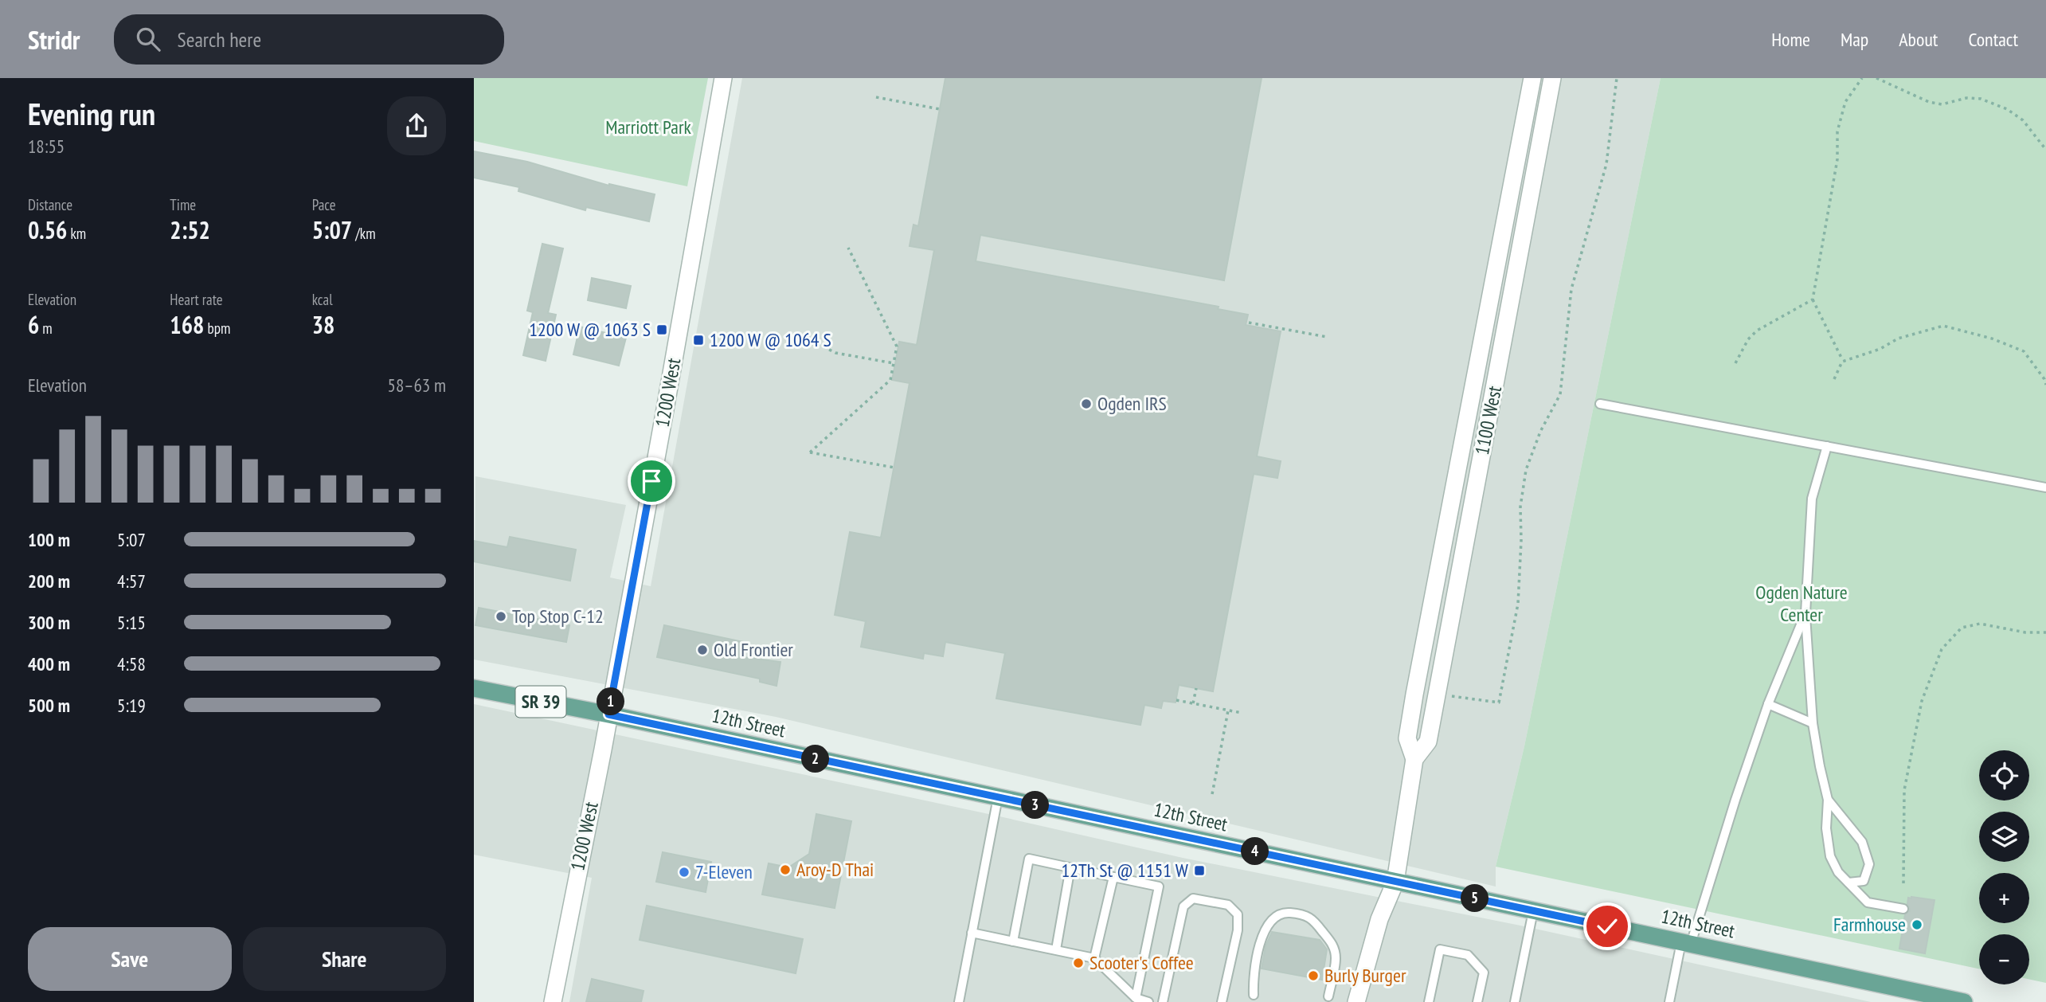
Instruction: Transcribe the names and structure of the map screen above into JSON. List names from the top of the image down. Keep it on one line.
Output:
{"streets":{"main road":["SR 39","12th Street"],"street":["1200 West","1100 West"]},"crossings":[["1200 West","12th Street"],["1100 West","12th Street"]],"parks":["Marriott Park","Ogden Nature Center"],"places":{"transit":["1200 W @ 1063 S","1200 W @ 1064 S","12Th St @ 1151 W"],"other":["Ogden IRS","Top Stop C-12","Old Frontier","Aroy-D Thai","7-Eleven","Farmhouse","Scooter's Coffee","Burly Burger"]},"page":{"header":"Stridr","search":"Search here","nav":["Home","Map","About","Contact"],"heading":["Evening run","18:55"],"stats":[["Distance","0.56 km"],["Time","2:52"],["Pace","5:07 /km"],["Elevation","6 m"],["Heart rate","168 bpm"],["kcal","38"]],"chart":["Elevation","58–63 m"],"list":[{"name":"100 m","note":"5:07"},{"name":"200 m","note":"4:57"},{"name":"300 m","note":"5:15"},{"name":"400 m","note":"4:58"},{"name":"500 m","note":"5:19"}],"pins":["1","2","3","4","5"],"map_buttons":["+","−"],"buttons":["Save","Share"]}}
